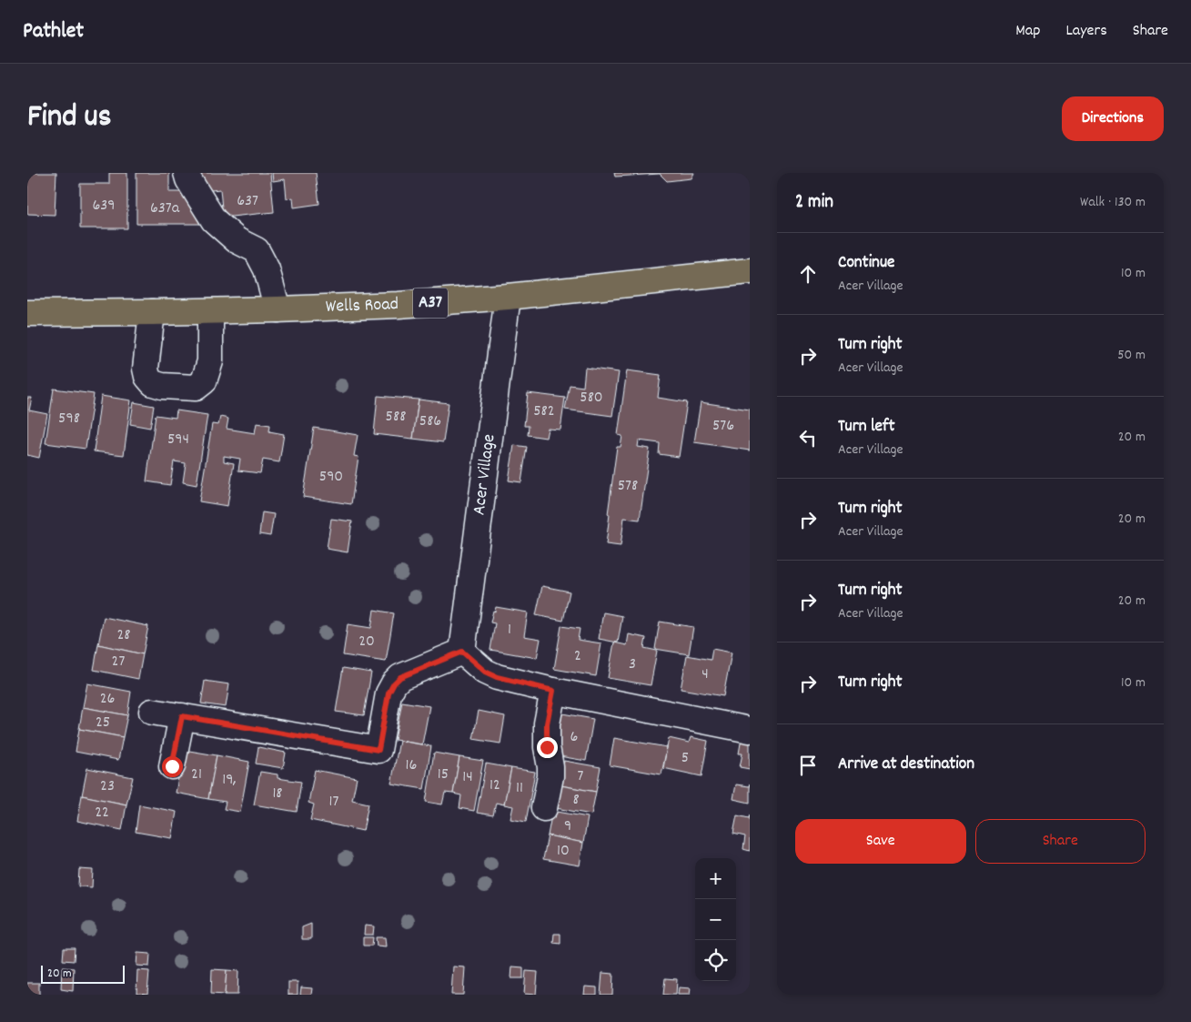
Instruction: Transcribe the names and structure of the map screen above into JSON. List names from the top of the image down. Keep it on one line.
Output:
{"streets":{"highway":["A37","Wells Road"],"street":["Acer Village"]},"crossings":[["Wells Road","Acer Village"]],"house_numbers":["637","639","637a","580","582","588","598","586","576","594","590","578","1","28","20","2","27","3","4","26","25","6","5","16","21","15","7","14","19,","12","23","11","18","8","17","22","9","10"],"scale_bar":"20 m","page":{"header":"Pathlet","nav":["Map","Layers","Share"],"title":"Find us","buttons":["Directions",["Save","Share"]],"heading":["2 min","Walk · 130 m"],"list":[["Continue","Acer Village","10 m"],["Turn right","Acer Village","50 m"],["Turn left","Acer Village","20 m"],["Turn right","Acer Village","20 m"],["Turn right","Acer Village","20 m"],["Turn right","10 m"],"Arrive at destination"],"map_buttons":["+","−"],"scale":"20 m"}}
